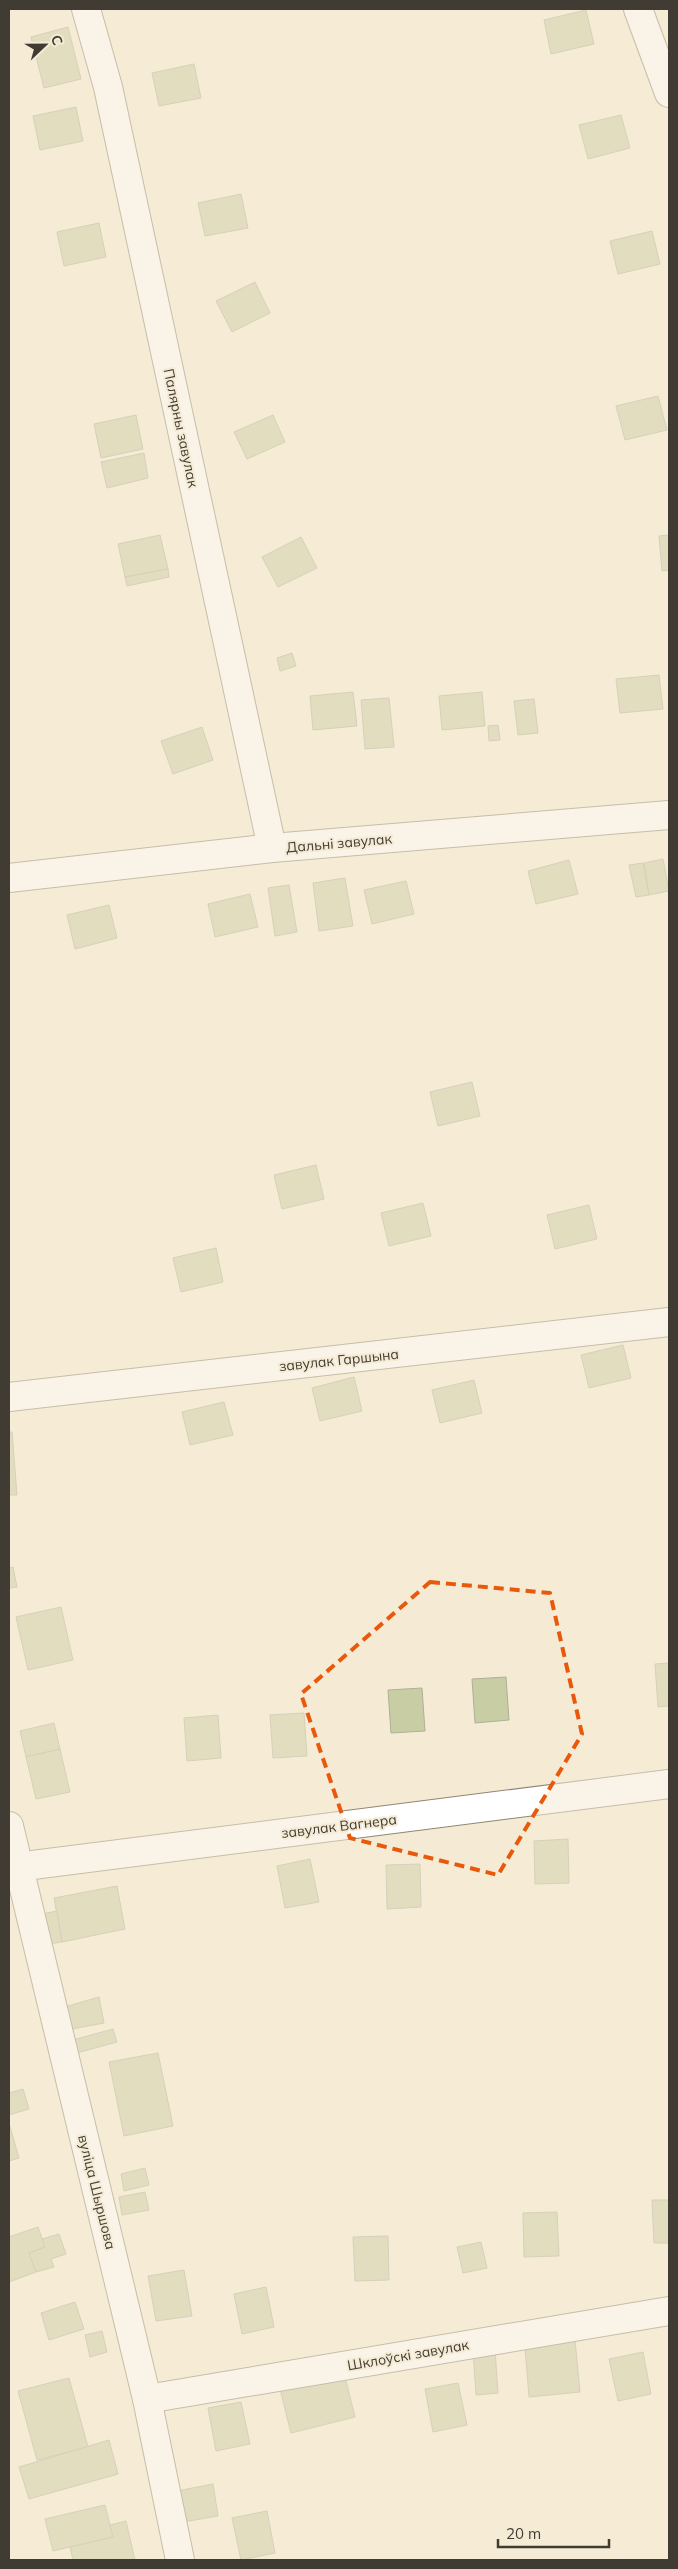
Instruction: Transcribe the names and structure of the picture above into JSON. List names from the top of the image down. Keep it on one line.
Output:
{"streets":{"street":["Палярны завулак","Дальні завулак","завулак Гаршына","завулак Вагнера","вуліца Шыршова","Шклоўскі завулак"]},"crossings":[["Палярны завулак","Дальні завулак"],["завулак Вагнера","вуліца Шыршова"],["вуліца Шыршова","Шклоўскі завулак"]],"scale_bar":"20 m","north":"right"}
